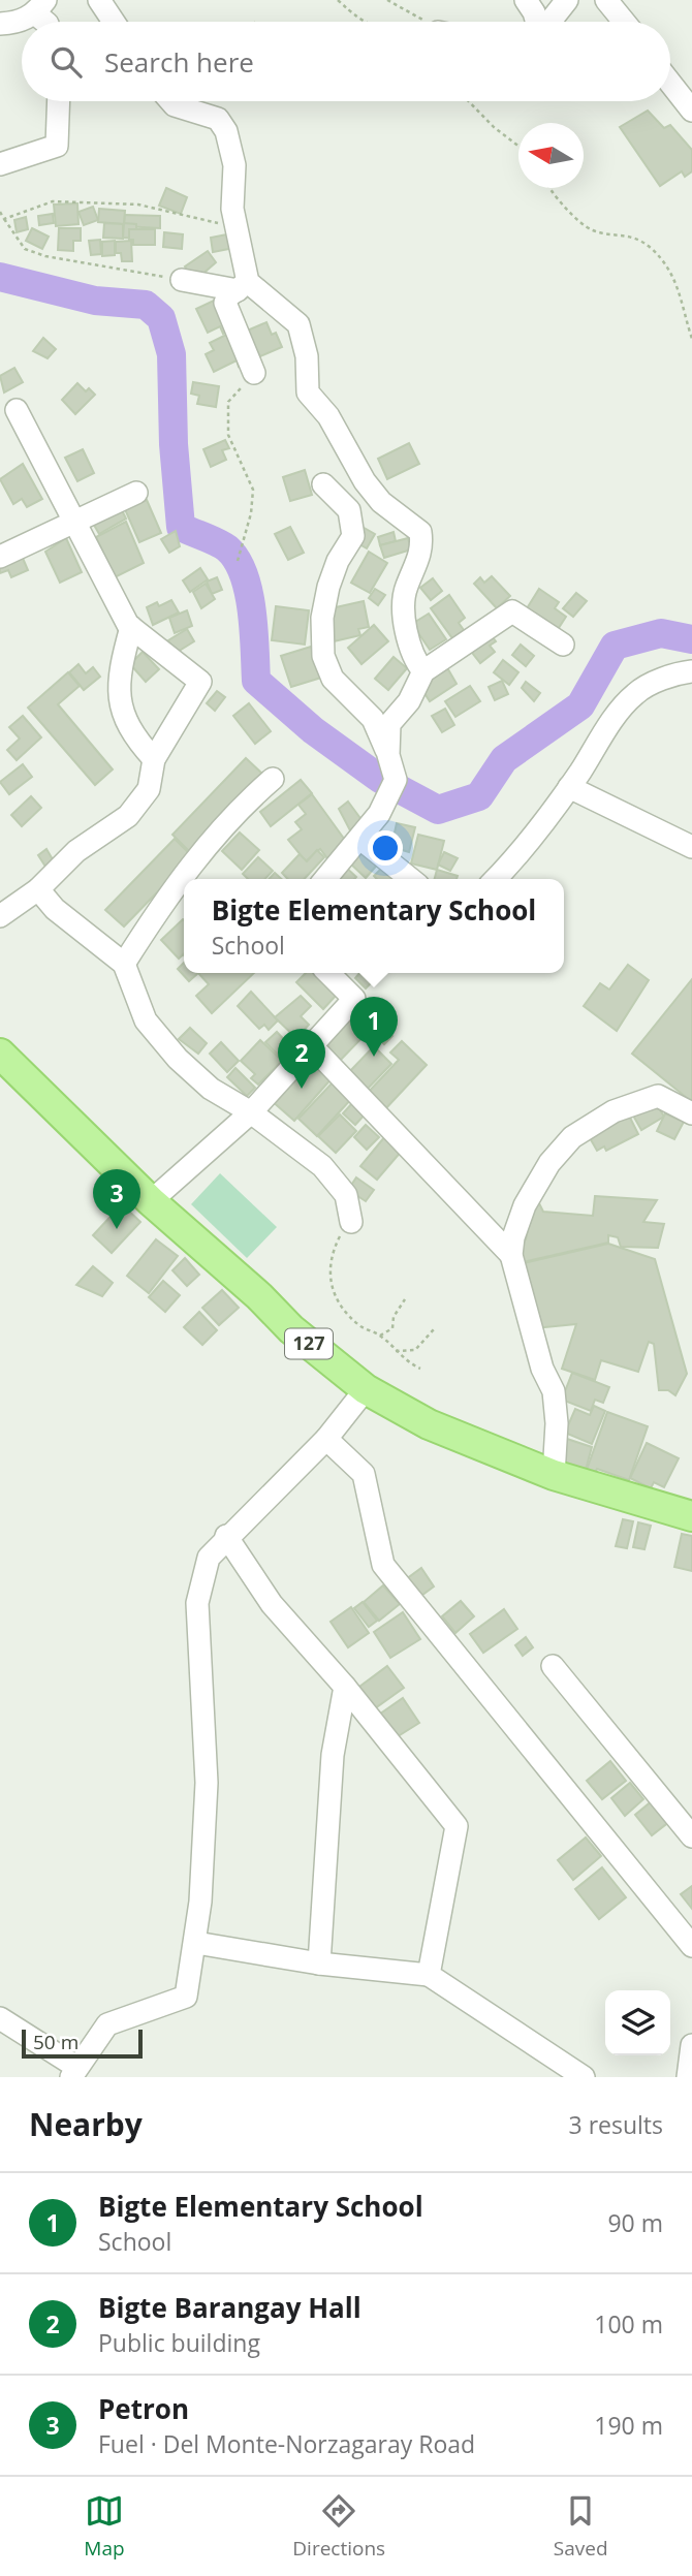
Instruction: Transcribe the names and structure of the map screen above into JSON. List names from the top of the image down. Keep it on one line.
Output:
{"streets":{"main road":["127"]},"scale_bar":"50 m","north":"left","page":{"search":"Search here","popup":["Bigte Elementary School","School"],"pins":["1","2","3"],"scale":"50 m","heading":["Nearby","3 results"],"list":[{"mark":"1","name":"Bigte Elementary School","note":"School","value":"90 m"},{"mark":"2","name":"Bigte Barangay Hall","note":"Public building","value":"100 m"},{"mark":"3","name":"Petron","note":"Fuel · Del Monte-Norzagaray Road","value":"190 m"}],"nav":["Map","Directions","Saved"]}}
